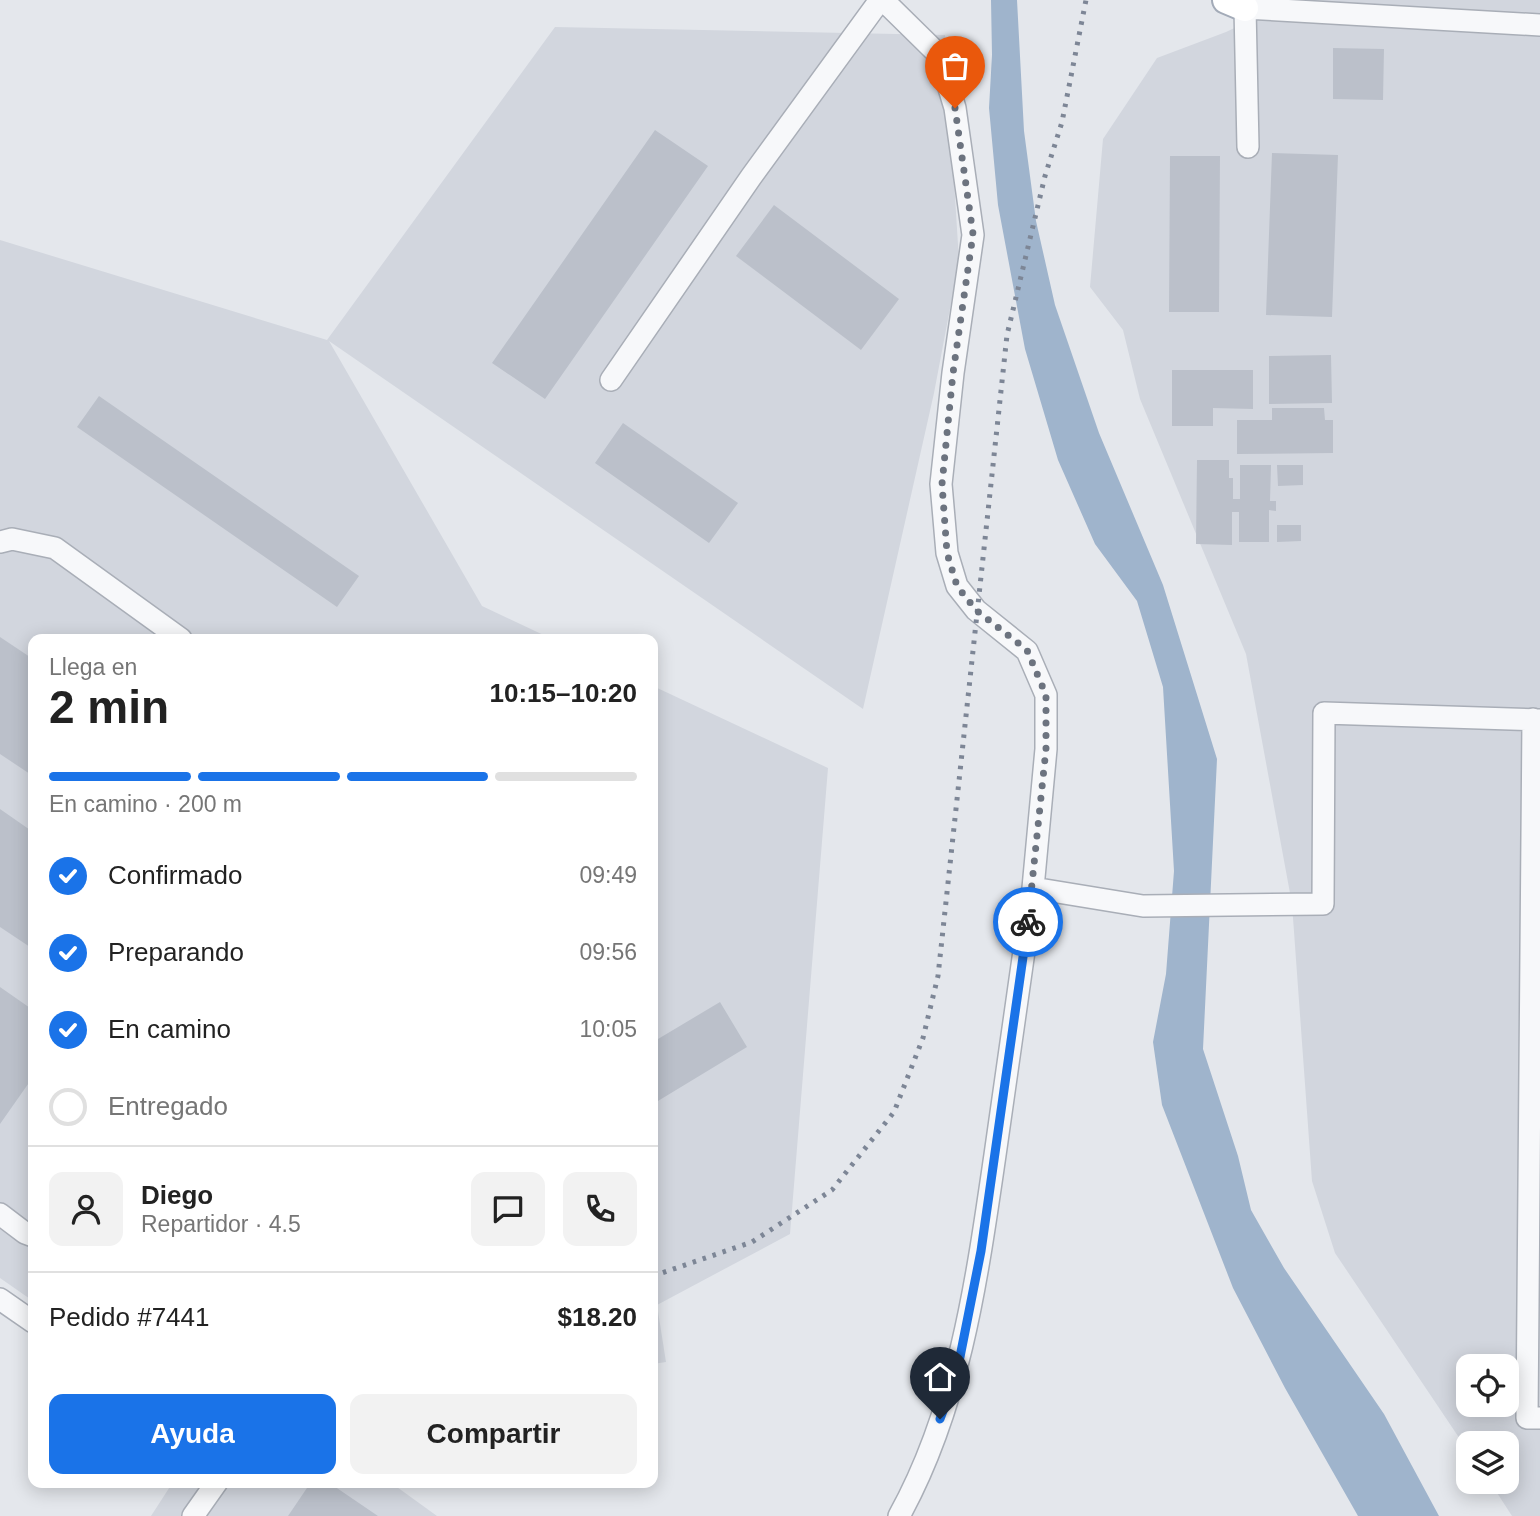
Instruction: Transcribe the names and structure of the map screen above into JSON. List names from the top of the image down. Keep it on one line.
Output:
{"page":{"heading":["2 min","Llega en","10:15–10:20"],"panel":["Diego","Repartidor · 4.5","Pedido #7441","$18.20"],"bar":"En camino · 200 m","list":[["Confirmado","09:49"],["Preparando","09:56"],["En camino","10:05"],"Entregado"],"buttons":["Ayuda","Compartir"]}}
